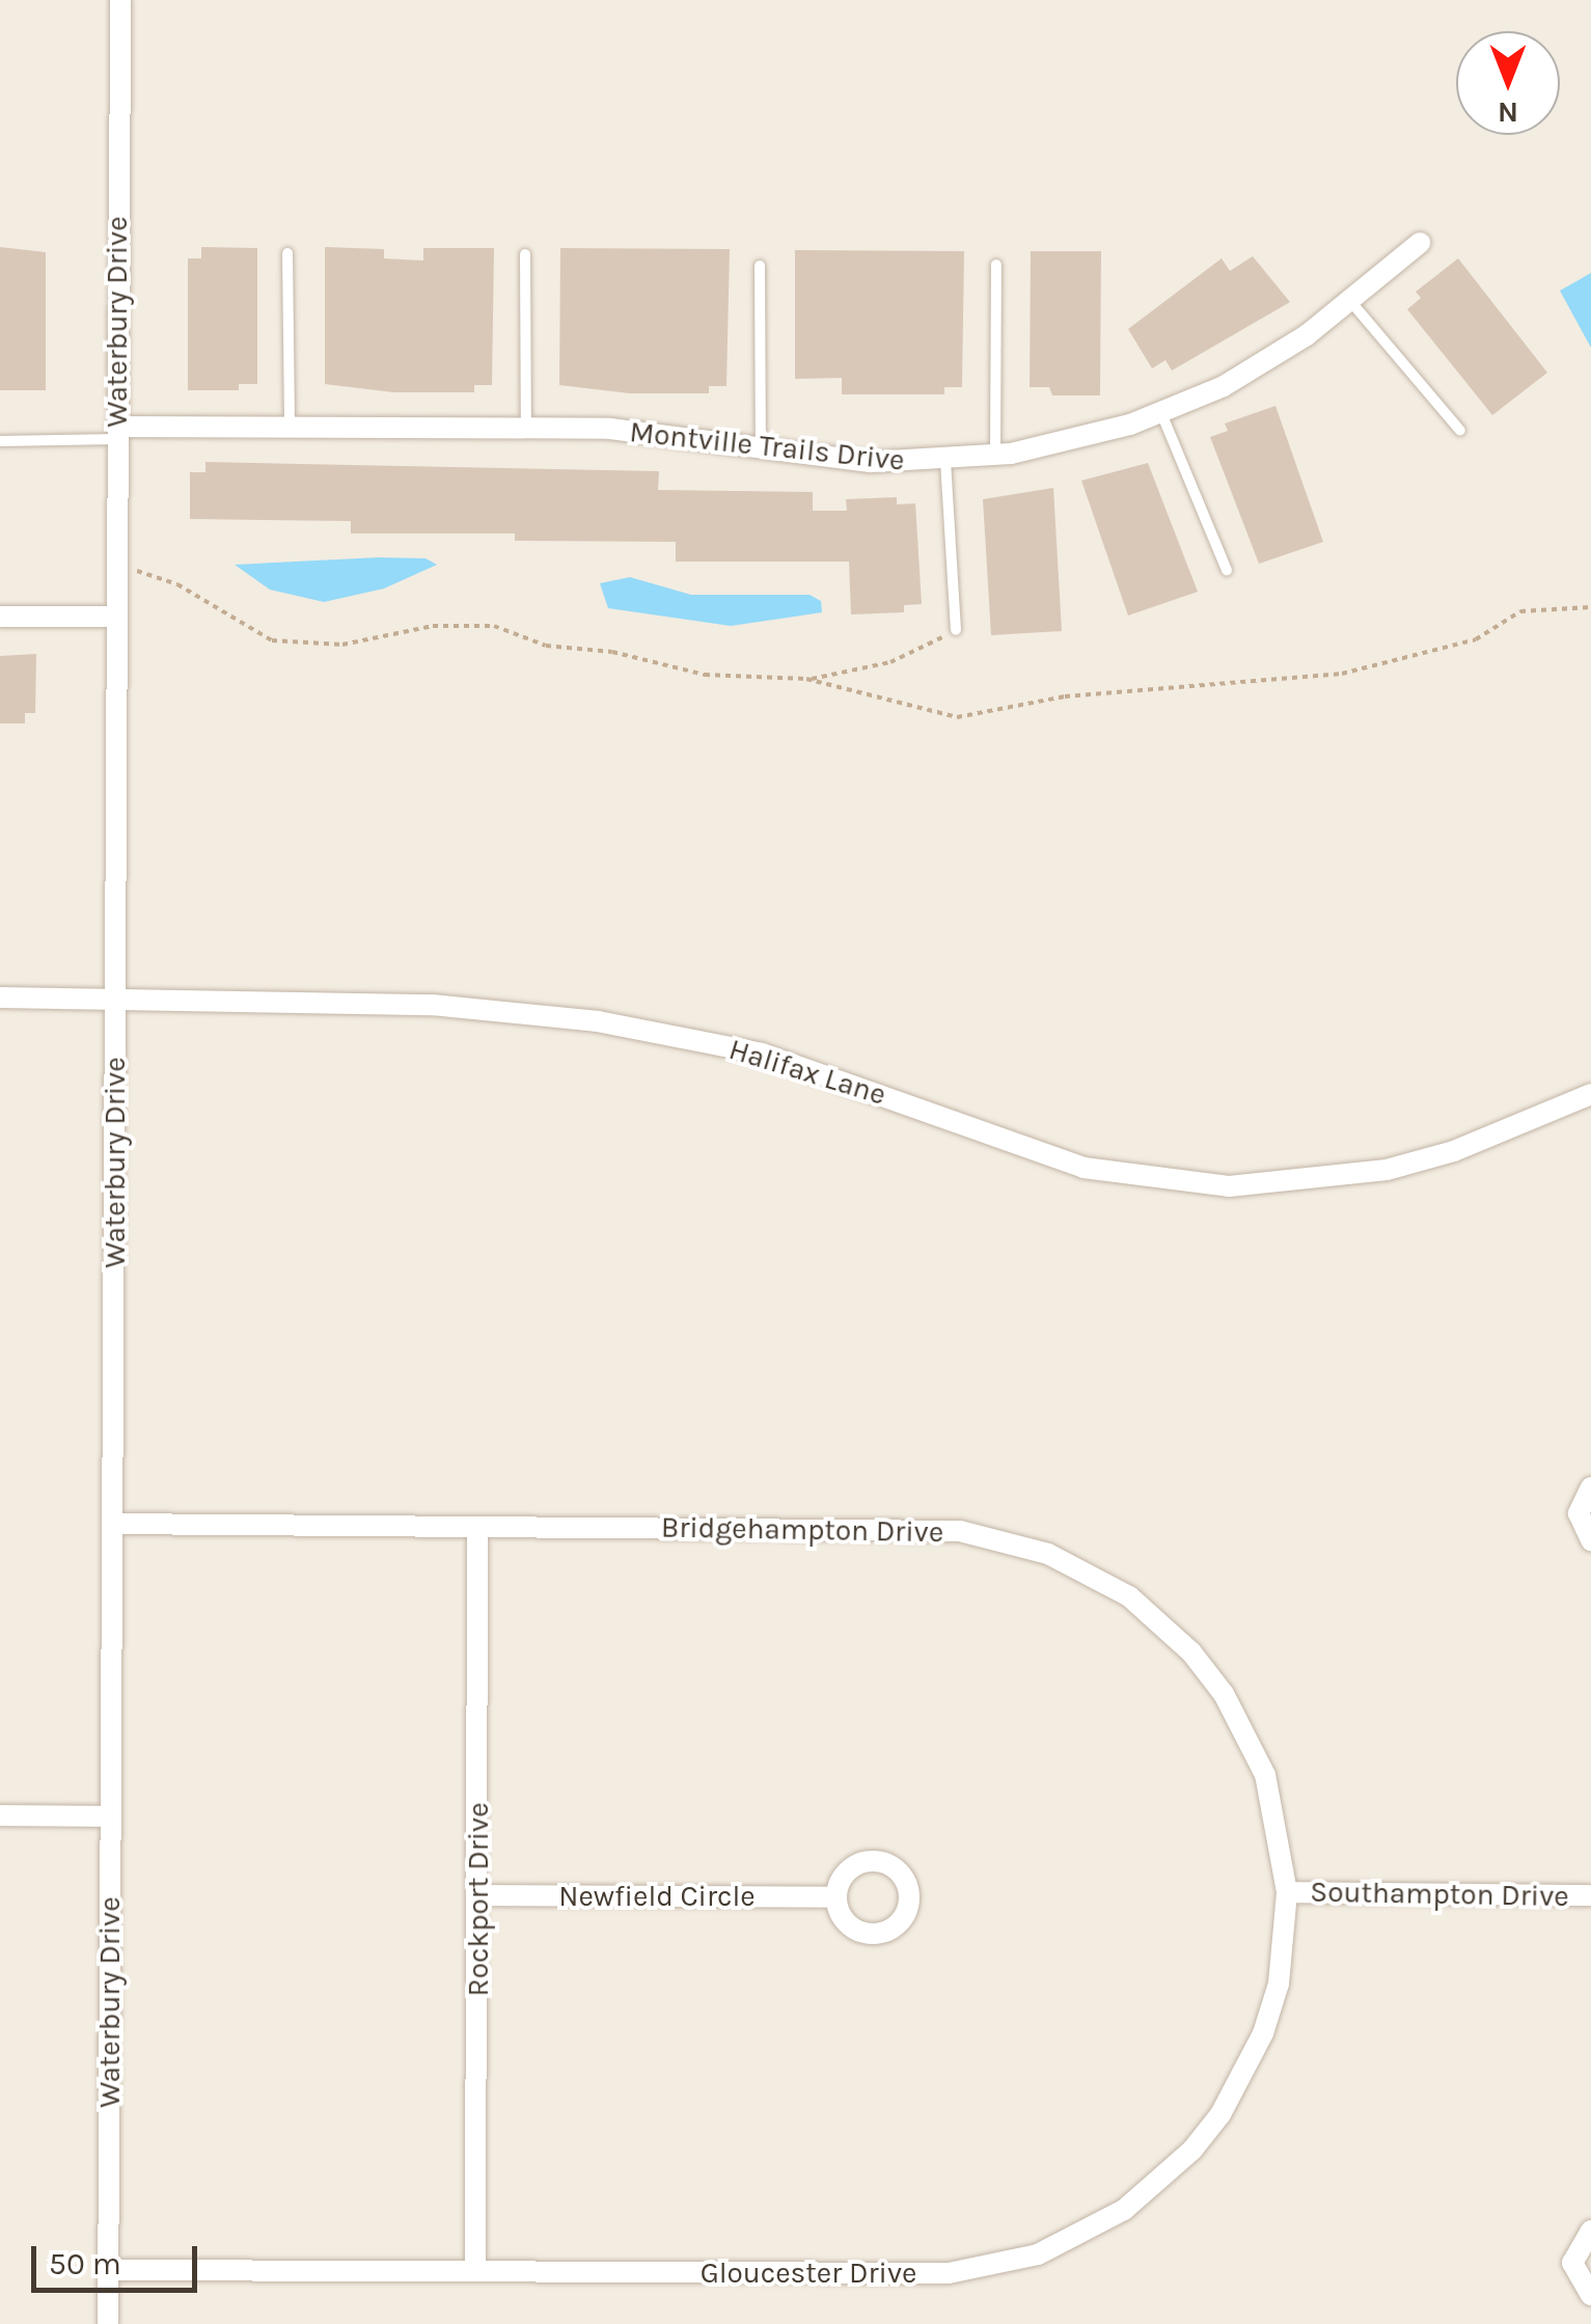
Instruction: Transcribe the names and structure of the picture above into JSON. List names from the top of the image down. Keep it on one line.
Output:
{"streets":{"street":["Waterbury Drive","Montville Trails Drive","Halifax Lane","Bridgehampton Drive","Southampton Drive","Newfield Circle","Rockport Drive","Gloucester Drive"]},"crossings":[["Waterbury Drive","Montville Trails Drive"],["Waterbury Drive","Halifax Lane"],["Waterbury Drive","Bridgehampton Drive"],["Waterbury Drive","Gloucester Drive"],["Bridgehampton Drive","Southampton Drive"],["Bridgehampton Drive","Rockport Drive"],["Bridgehampton Drive","Gloucester Drive"],["Southampton Drive","Gloucester Drive"],["Newfield Circle","Rockport Drive"],["Rockport Drive","Gloucester Drive"]],"scale_bar":"50 m","north":"bottom"}
